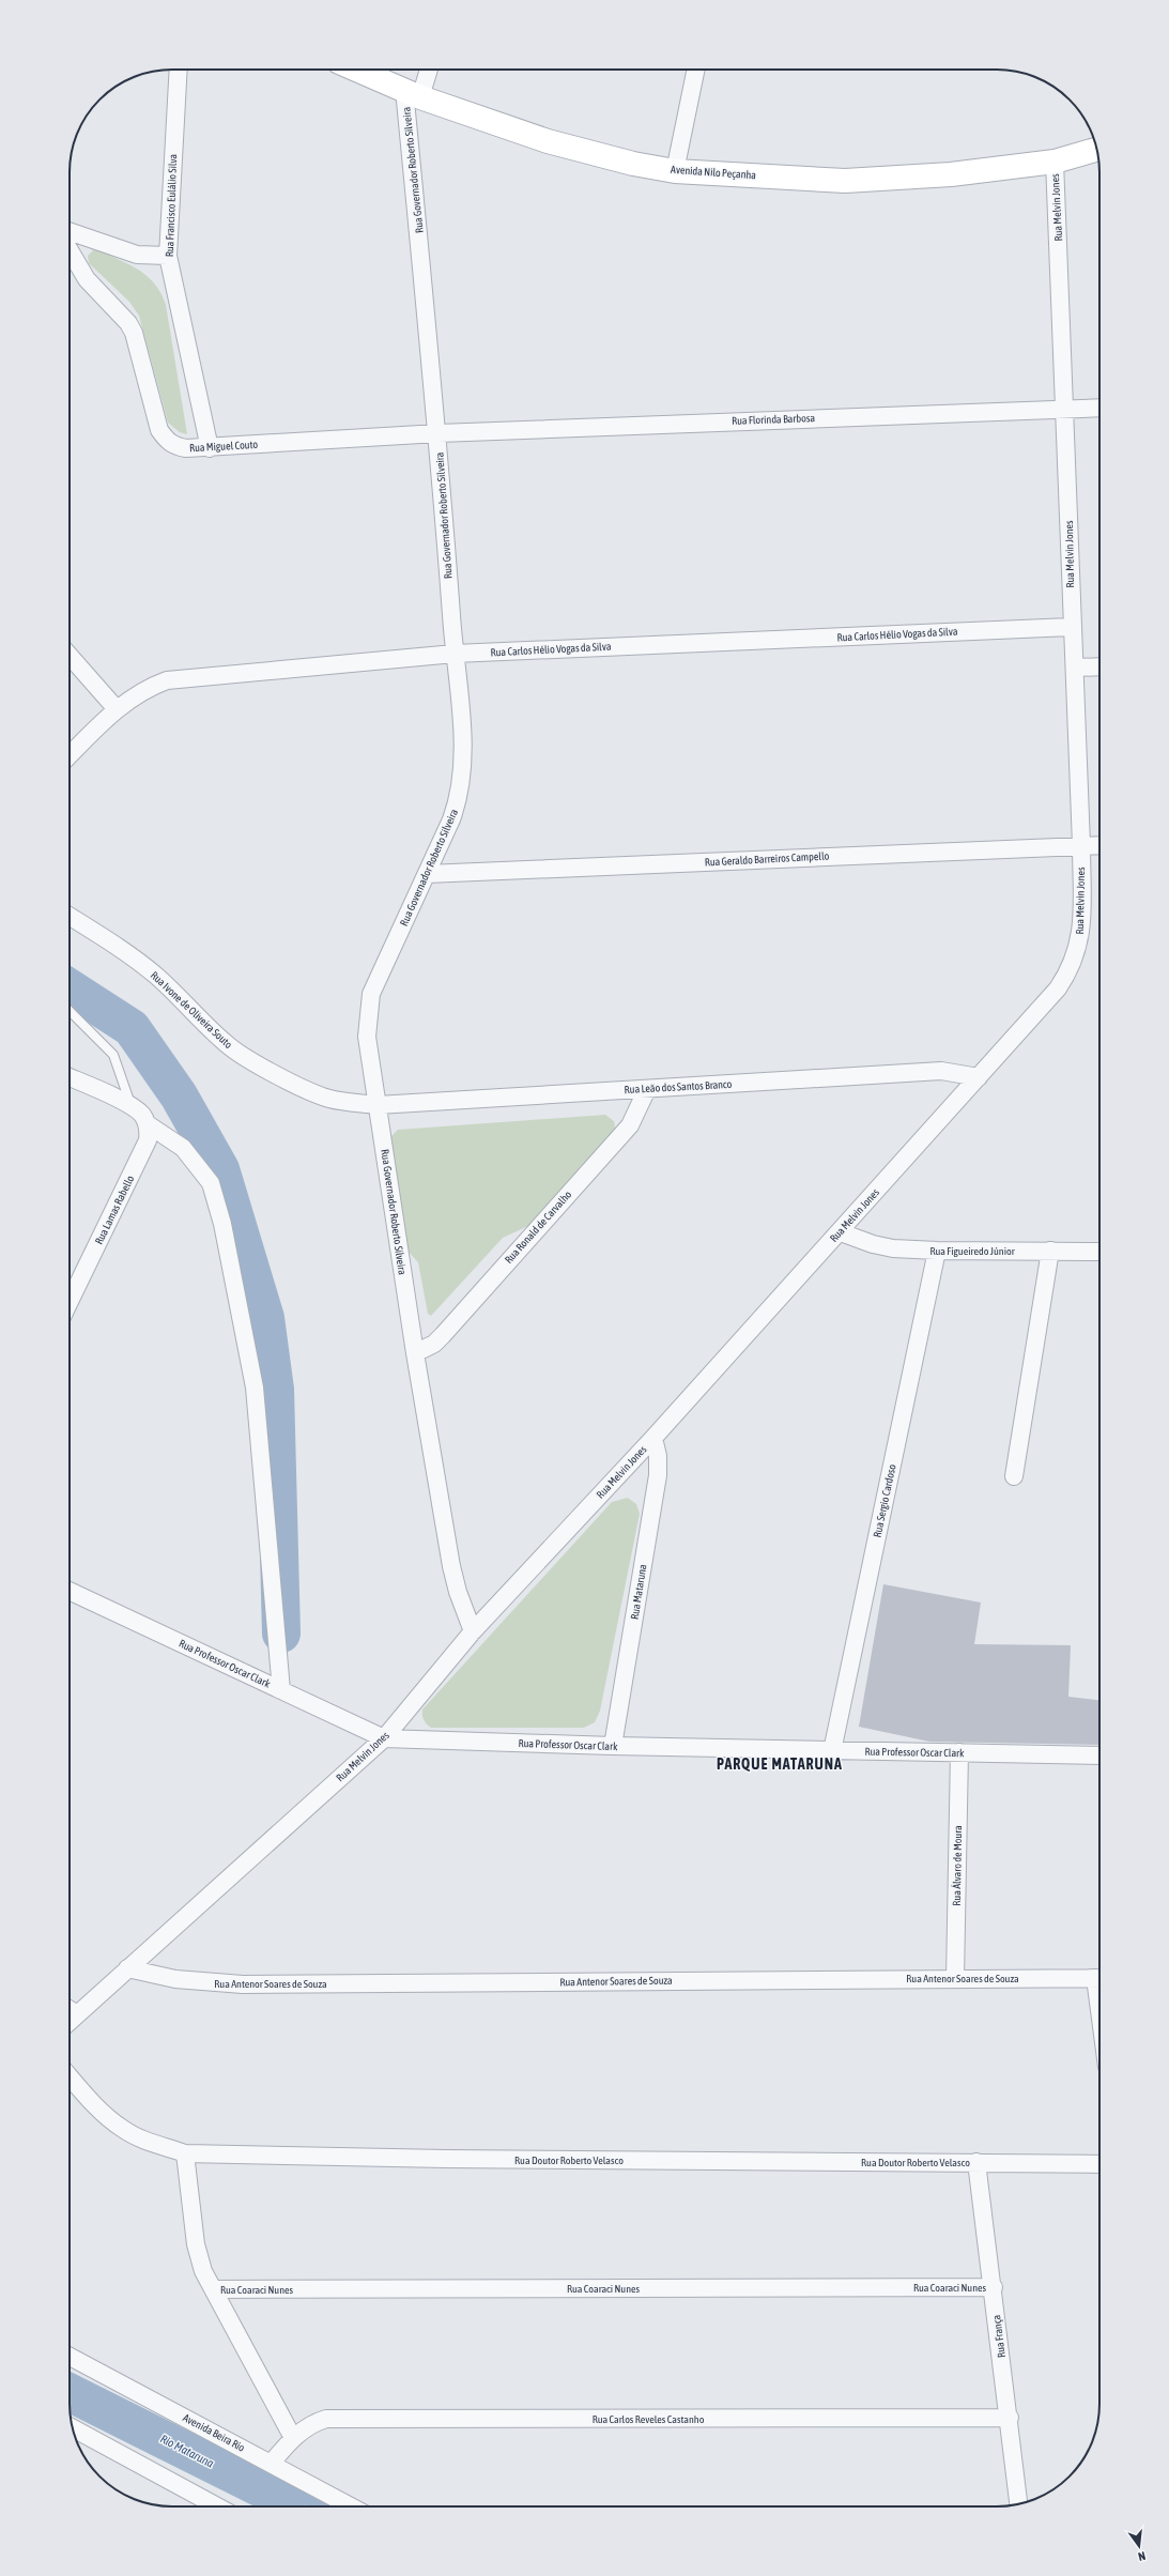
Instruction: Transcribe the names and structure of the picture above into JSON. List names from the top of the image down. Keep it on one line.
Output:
{"streets":{"main road":["Avenida Nilo Peçanha"],"street":["Rua Governador Roberto Silveira","Rua Francisco Eulálio Silva","Rua Melvin Jones","Rua Florinda Barbosa","Rua Miguel Couto","Rua Carlos Hélio Vogas da Silva","Rua Geraldo Barreiros Campello","Rua Ivone de Oliveira Souto","Rua Leão dos Santos Branco","Rua Lamas Rabello","Rua Ronald de Carvalho","Rua Figueiredo Júnior","Rua Sergio Cardoso","Rua Mataruna","Rua Professor Oscar Clark","Rua Álvaro de Moura","Rua Antenor Soares de Souza","Rua Doutor Roberto Velasco","Rua Coaraci Nunes","Rua França","Rua Carlos Reveles Castanho","Avenida Beira Rio"]},"crossings":[["Rua Governador Roberto Silveira","Avenida Nilo Peçanha"],["Rua Governador Roberto Silveira","Rua Melvin Jones"],["Rua Governador Roberto Silveira","Rua Florinda Barbosa"],["Rua Governador Roberto Silveira","Rua Miguel Couto"],["Rua Governador Roberto Silveira","Rua Carlos Hélio Vogas da Silva"],["Rua Governador Roberto Silveira","Rua Geraldo Barreiros Campello"],["Rua Governador Roberto Silveira","Rua Ivone de Oliveira Souto"],["Rua Governador Roberto Silveira","Rua Leão dos Santos Branco"],["Rua Governador Roberto Silveira","Rua Ronald de Carvalho"],["Avenida Nilo Peçanha","Rua Melvin Jones"],["Rua Francisco Eulálio Silva","Rua Miguel Couto"],["Rua Melvin Jones","Rua Florinda Barbosa"],["Rua Melvin Jones","Rua Carlos Hélio Vogas da Silva"],["Rua Melvin Jones","Rua Geraldo Barreiros Campello"],["Rua Melvin Jones","Rua Leão dos Santos Branco"],["Rua Melvin Jones","Rua Figueiredo Júnior"],["Rua Melvin Jones","Rua Mataruna"],["Rua Melvin Jones","Rua Professor Oscar Clark"],["Rua Melvin Jones","Rua Antenor Soares de Souza"],["Rua Florinda Barbosa","Rua Miguel Couto"],["Rua Ivone de Oliveira Souto","Rua Leão dos Santos Branco"],["Rua Leão dos Santos Branco","Rua Ronald de Carvalho"],["Rua Figueiredo Júnior","Rua Sergio Cardoso"],["Rua Sergio Cardoso","Rua Professor Oscar Clark"],["Rua Mataruna","Rua Professor Oscar Clark"],["Rua Professor Oscar Clark","Rua Álvaro de Moura"],["Rua Álvaro de Moura","Rua Antenor Soares de Souza"],["Rua Doutor Roberto Velasco","Rua França"],["Rua Coaraci Nunes","Rua França"],["Rua França","Rua Carlos Reveles Castanho"],["Rua Carlos Reveles Castanho","Avenida Beira Rio"]],"districts":["PARQUE MATARUNA"],"water":["Rio Mataruna"],"north":"bottom"}
